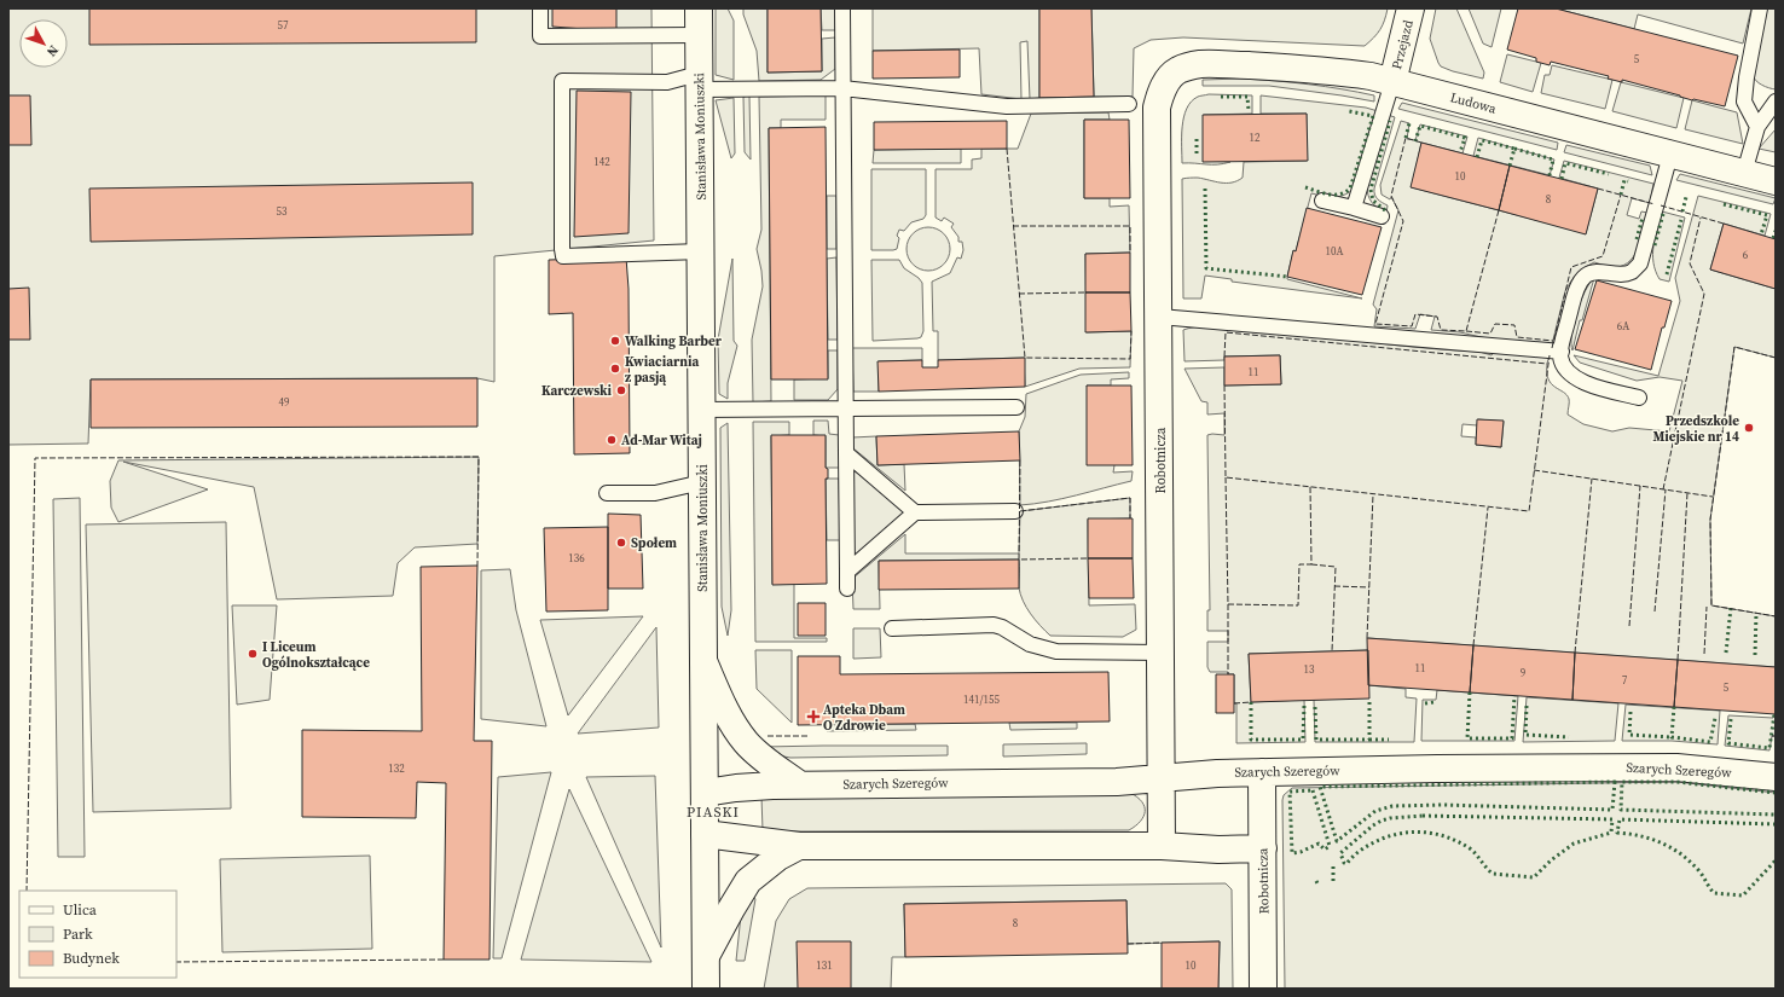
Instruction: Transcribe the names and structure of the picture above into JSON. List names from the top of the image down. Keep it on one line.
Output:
{"streets":{"street":["Przejazd","Ludowa","Stanisława Moniuszki","Robotnicza","Szarych Szeregów"]},"crossings":[["Przejazd","Ludowa"],["Ludowa","Robotnicza"],["Stanisława Moniuszki","Szarych Szeregów"],["Robotnicza","Szarych Szeregów"]],"districts":["PIASKI"],"places":{"other":["Walking Barber","Kwiaciarnia z pasją","Karczewski","Przedszkole Miejskie nr 14","Ad-Mar Witaj","Społem","I Liceum Ogólnokształcące"],"health":["Apteka Dbam O Zdrowie"]},"house_numbers":["57","5","12","142","10","8","53","10A","6","6A","11","49","136","11","13","9","7","5","141/155","132","8","131","10"],"legend":["Ulica","Park","Budynek"],"north":"bottom right"}
